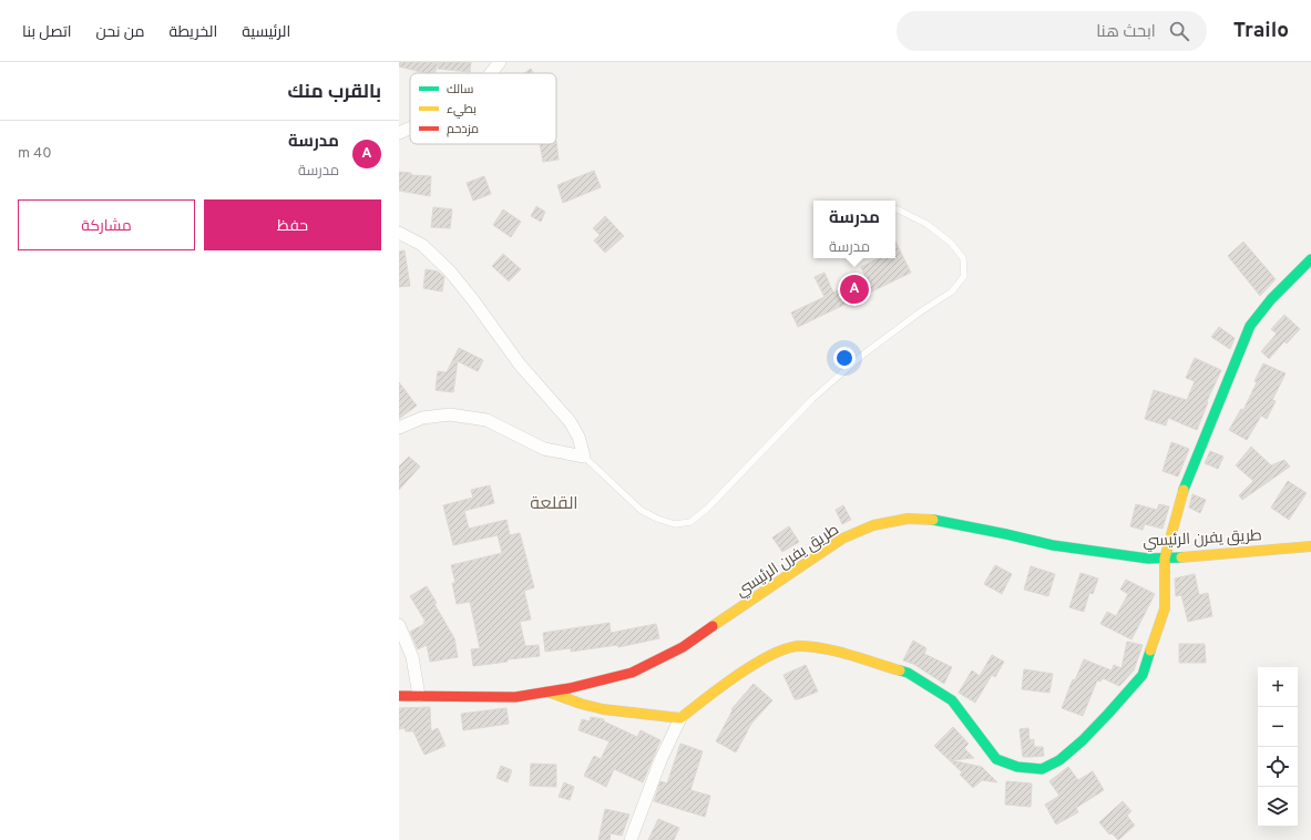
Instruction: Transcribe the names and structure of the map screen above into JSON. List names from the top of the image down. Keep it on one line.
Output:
{"streets":{"street":["طريق يفرن الرئيسي"]},"districts":["القلعة"],"legend":["سالك","بطيء","مزدحم"],"page":{"header":"Trailo","search":"ابحث هنا","nav":["الرئيسية","الخريطة","من نحن","اتصل بنا"],"heading":"بالقرب منك","list":[{"mark":"A","name":"مدرسة","note":"مدرسة","value":"40 m"}],"buttons":["حفظ","مشاركة"],"popup":["مدرسة","مدرسة"],"pins":"A","map_buttons":["+","−"]}}
